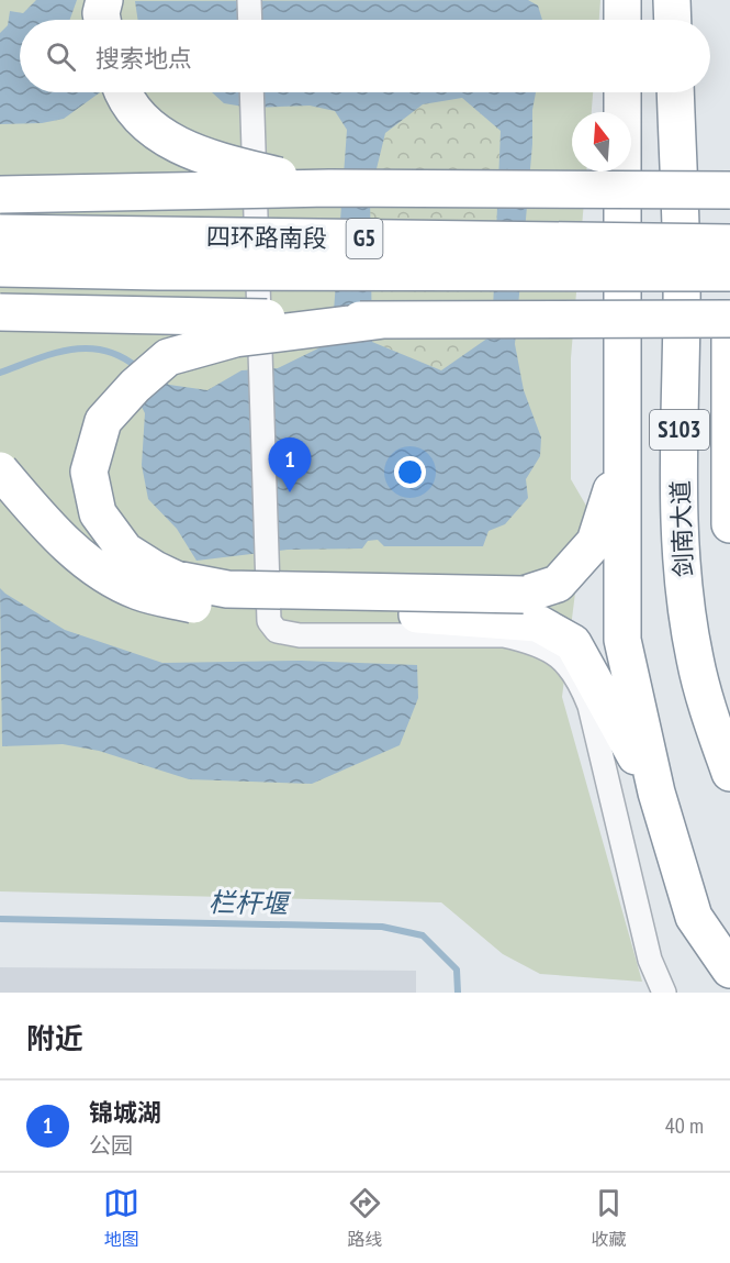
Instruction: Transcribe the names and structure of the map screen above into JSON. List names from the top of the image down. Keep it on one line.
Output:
{"streets":{"highway":["四环路南段","G5","S103","剑南大道"]},"water":["栏杆堰"],"north":"top","page":{"search":"搜索地点","pins":"1","heading":"附近","list":[{"mark":"1","name":"锦城湖","note":"公园","value":"40 m"}],"nav":["地图","路线","收藏"]}}
